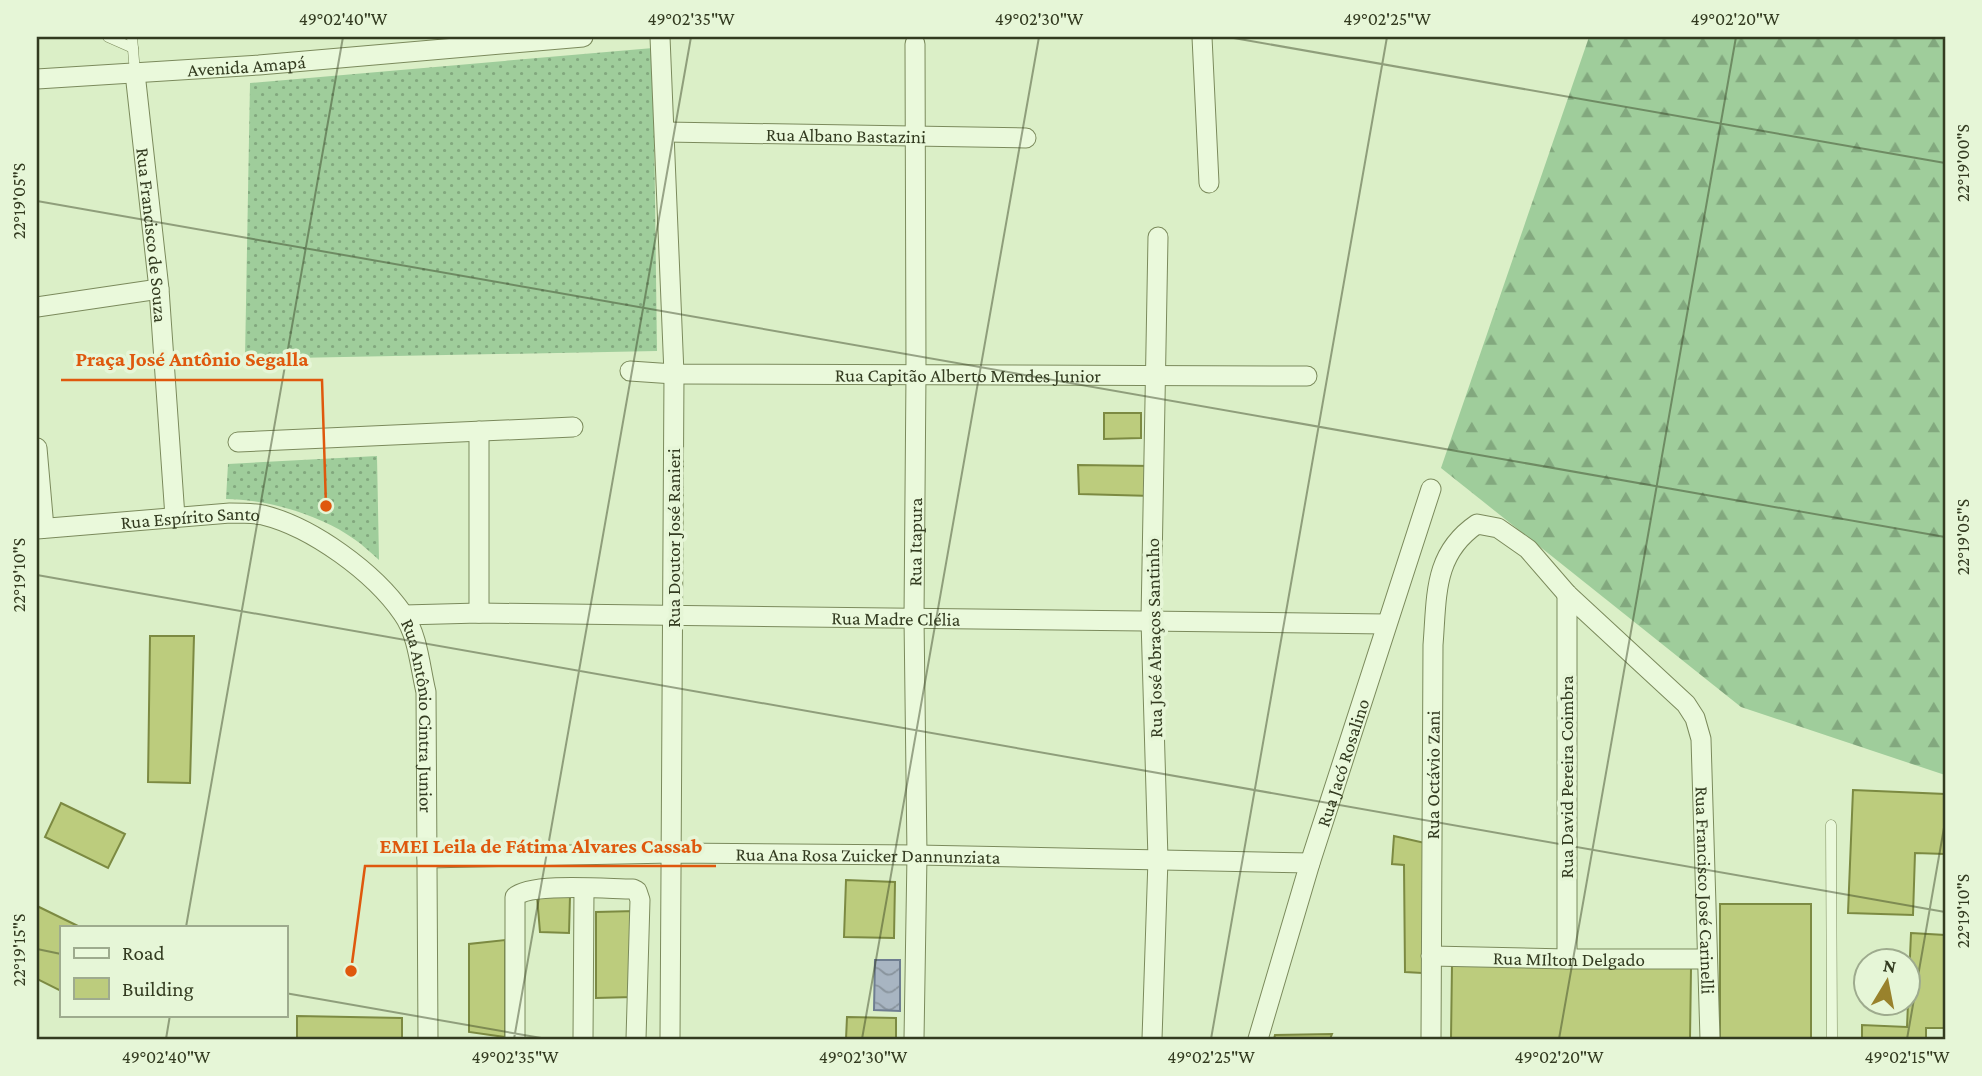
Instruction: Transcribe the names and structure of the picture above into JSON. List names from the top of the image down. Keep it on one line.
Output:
{"streets":{"street":["Avenida Amapá","Rua Albano Bastazini","Rua Francisco de Souza","Rua Capitão Alberto Mendes Junior","Rua Espírito Santo","Rua Doutor José Ranieri","Rua Itapura","Rua Madre Clélia","Rua José Abraços Santinho","Rua Antônio Cintra Junior","Rua Jacó Rosalino","Rua Octávio Zani","Rua David Pereira Coimbra","Rua Ana Rosa Zuicker Dannunziata","Rua Francisco José Carinelli","Rua MIlton Delgado"]},"crossings":[["Avenida Amapá","Rua Francisco de Souza"],["Rua Albano Bastazini","Rua Doutor José Ranieri"],["Rua Albano Bastazini","Rua Itapura"],["Rua Francisco de Souza","Rua Espírito Santo"],["Rua Capitão Alberto Mendes Junior","Rua Doutor José Ranieri"],["Rua Capitão Alberto Mendes Junior","Rua Itapura"],["Rua Capitão Alberto Mendes Junior","Rua José Abraços Santinho"],["Rua Espírito Santo","Rua Antônio Cintra Junior"],["Rua Doutor José Ranieri","Rua Madre Clélia"],["Rua Doutor José Ranieri","Rua Ana Rosa Zuicker Dannunziata"],["Rua Itapura","Rua Madre Clélia"],["Rua Itapura","Rua Ana Rosa Zuicker Dannunziata"],["Rua Madre Clélia","Rua José Abraços Santinho"],["Rua Madre Clélia","Rua Antônio Cintra Junior"],["Rua Madre Clélia","Rua Jacó Rosalino"],["Rua José Abraços Santinho","Rua Ana Rosa Zuicker Dannunziata"],["Rua Antônio Cintra Junior","Rua Ana Rosa Zuicker Dannunziata"],["Rua Jacó Rosalino","Rua Ana Rosa Zuicker Dannunziata"],["Rua Octávio Zani","Rua David Pereira Coimbra"],["Rua Octávio Zani","Rua Francisco José Carinelli"],["Rua Octávio Zani","Rua MIlton Delgado"],["Rua David Pereira Coimbra","Rua Francisco José Carinelli"],["Rua David Pereira Coimbra","Rua MIlton Delgado"],["Rua Francisco José Carinelli","Rua MIlton Delgado"]],"places":["Praça José Antônio Segalla","EMEI Leila de Fátima Alvares Cassab"],"legend":["Road","Building"],"north":"top","coordinates":["49°02'40\"W","49°02'35\"W","49°02'30\"W","49°02'25\"W","49°02'20\"W","22°19'00\"S","22°19'05\"S","22°19'10\"S","22°19'15\"S","49°02'15\"W"]}
